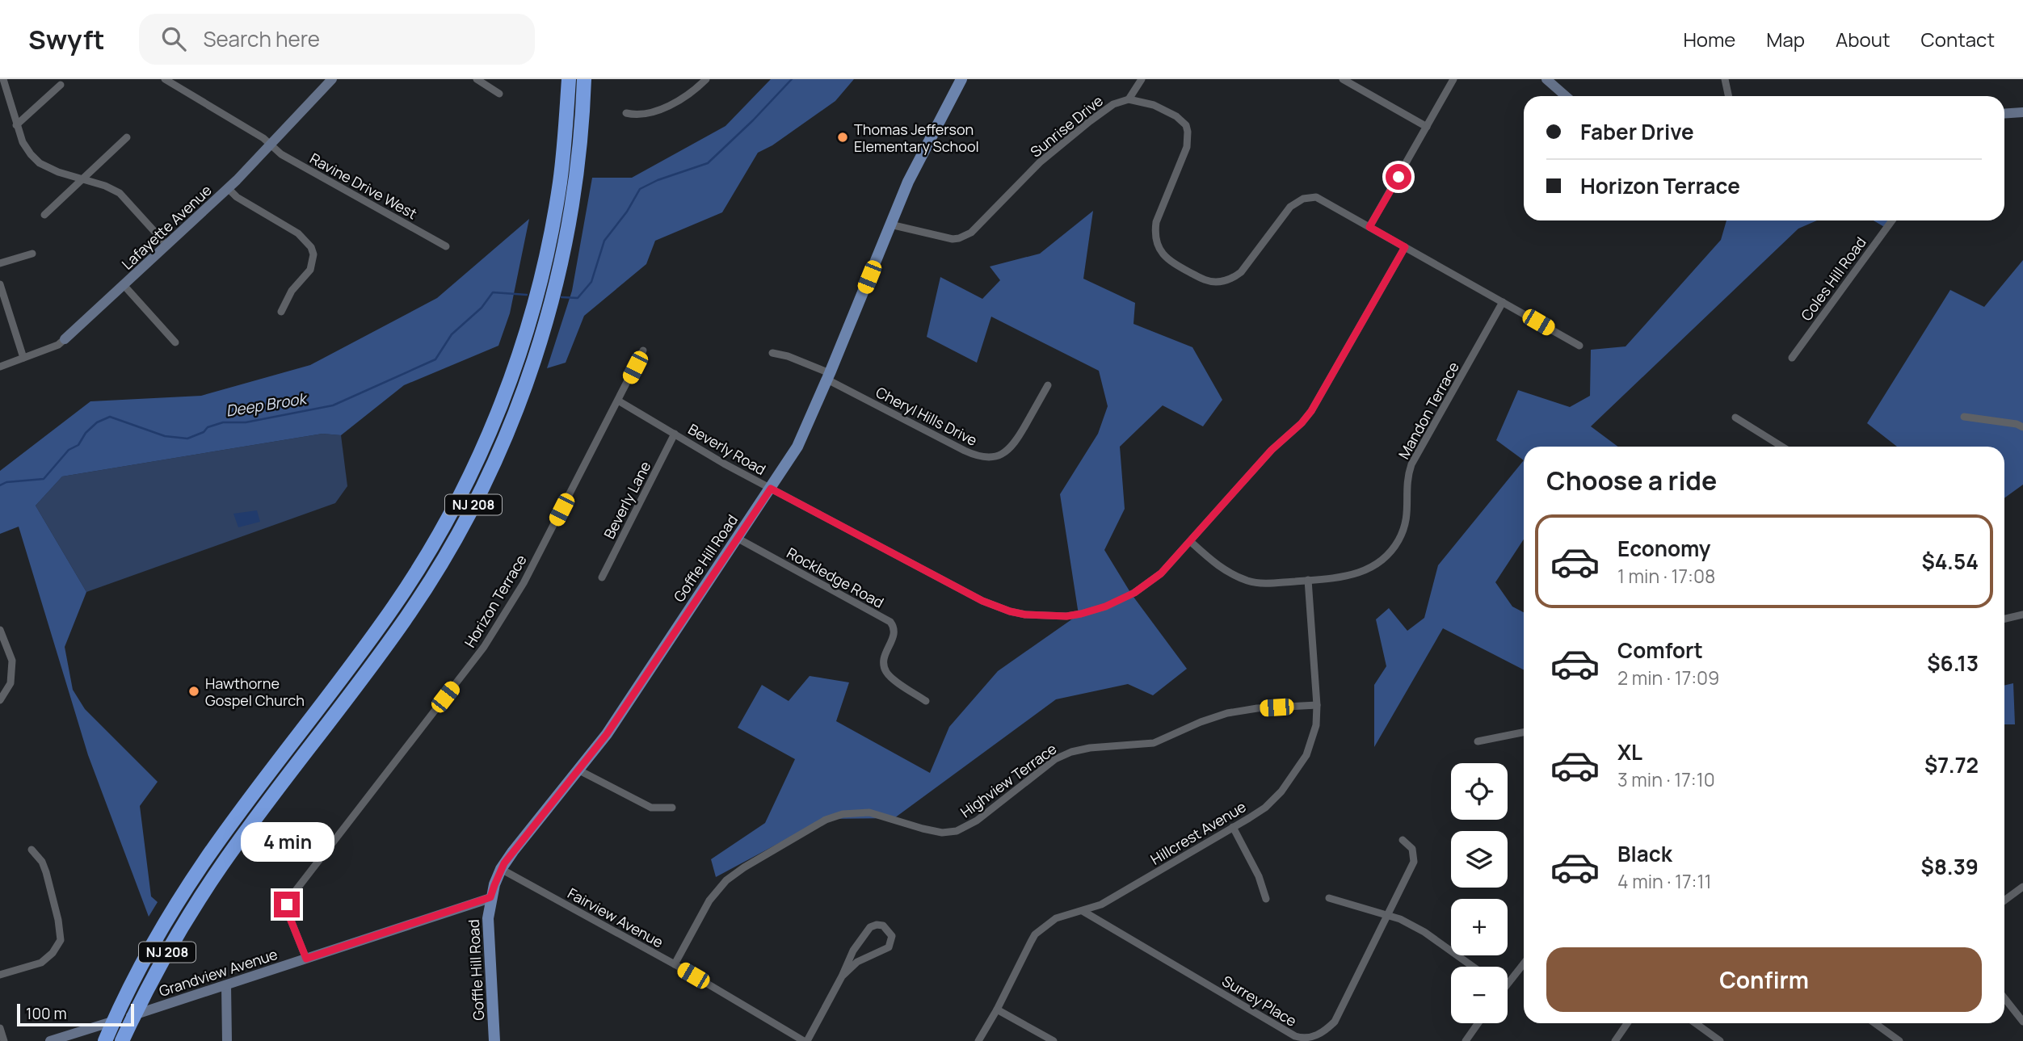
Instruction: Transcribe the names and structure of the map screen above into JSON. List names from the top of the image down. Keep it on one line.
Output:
{"streets":{"highway":["NJ 208"],"main road":["Goffle Hill Road"],"street":["Sunrise Drive","Ravine Drive West","Lafayette Avenue","Coles Hill Road","Mandon Terrace","Cheryl Hills Drive","Beverly Road","Beverly Lane","Rockledge Road","Horizon Terrace","Highview Terrace","Hillcrest Avenue","Fairview Avenue","Grandview Avenue","Surrey Place"]},"crossings":[["Sunrise Drive","Goffle Hill Road"],["Ravine Drive West","Lafayette Avenue"],["Mandon Terrace","Beverly Road"],["Mandon Terrace","Hillcrest Avenue"],["Cheryl Hills Drive","Goffle Hill Road"],["Beverly Road","Beverly Lane"],["Beverly Road","Goffle Hill Road"],["Beverly Road","Horizon Terrace"],["Goffle Hill Road","Rockledge Road"],["Goffle Hill Road","Fairview Avenue"],["Goffle Hill Road","Grandview Avenue"],["Horizon Terrace","Grandview Avenue"],["Highview Terrace","Hillcrest Avenue"],["Highview Terrace","Fairview Avenue"],["Hillcrest Avenue","Surrey Place"]],"water":["Deep Brook"],"places":["Thomas Jefferson Elementary School","Hawthorne Gospel Church"],"scale_bar":"100 m","page":{"header":"Swyft","search":"Search here","nav":["Home","Map","About","Contact"],"banner":["Faber Drive","Horizon Terrace"],"heading":"Choose a ride","list":[{"name":"Economy","note":"1 min · 17:08","value":"$4.54"},{"name":"Comfort","note":"2 min · 17:09","value":"$6.13"},{"name":"XL","note":"3 min · 17:10","value":"$7.72"},{"name":"Black","note":"4 min · 17:11","value":"$8.39"}],"map_buttons":["+","−"],"bubble":"4 min","buttons":"Confirm","scale":"100 m"}}
